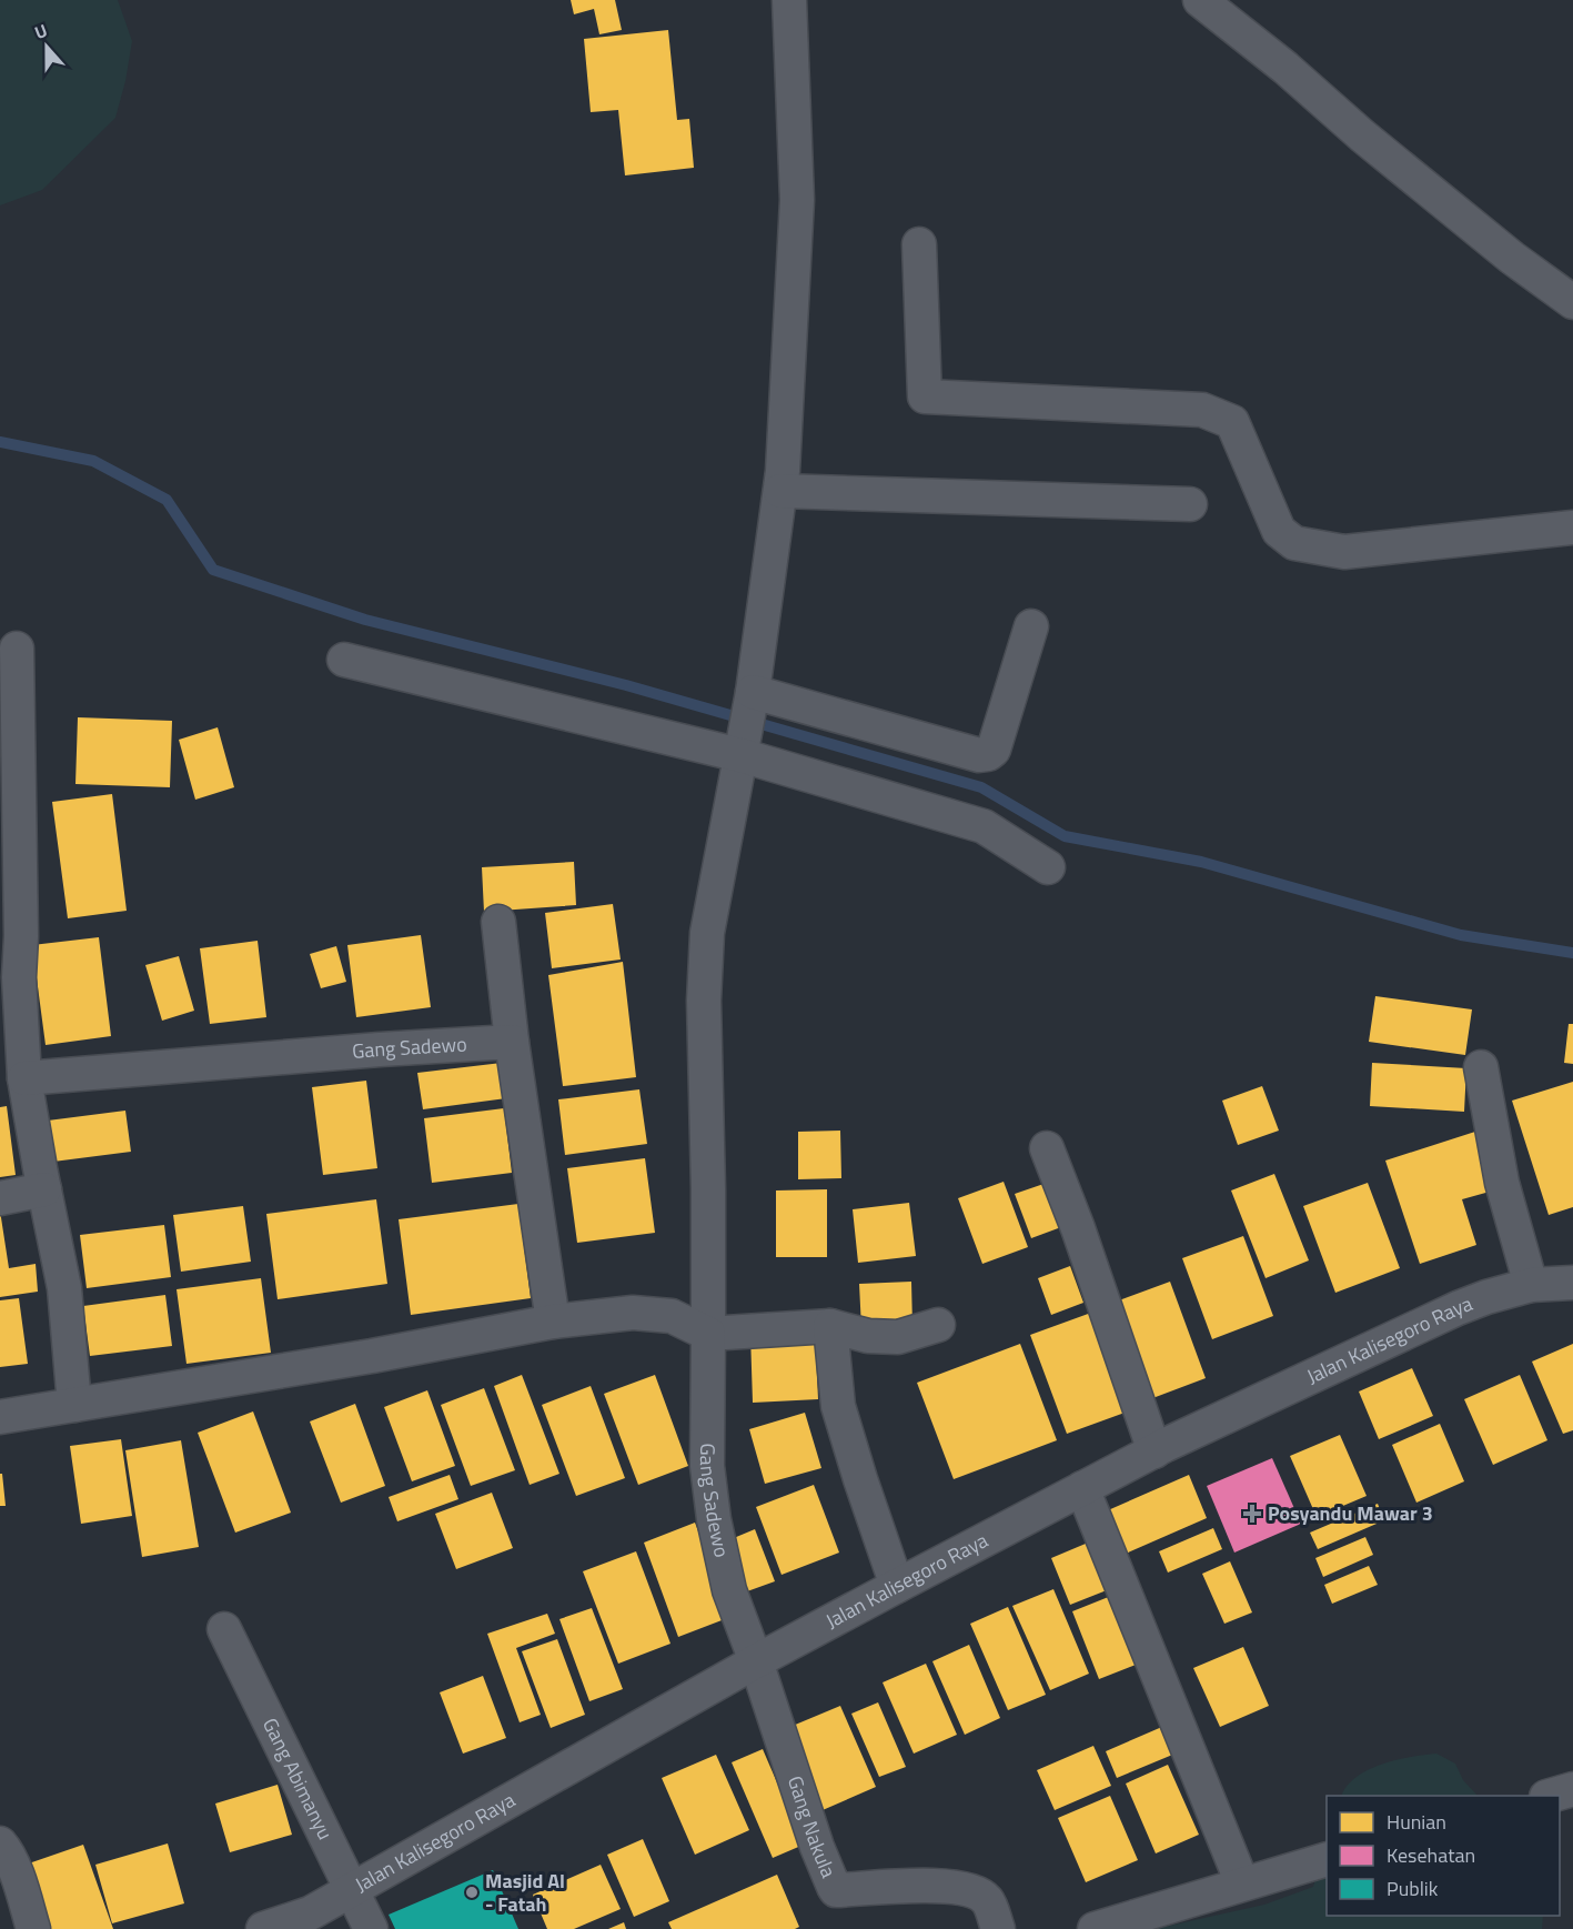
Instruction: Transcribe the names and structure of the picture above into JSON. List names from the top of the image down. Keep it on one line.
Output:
{"streets":{"street":["Gang Sadewo","Jalan Kalisegoro Raya","Gang Abimanyu","Gang Nakula"]},"crossings":[["Gang Sadewo","Jalan Kalisegoro Raya"],["Gang Sadewo","Gang Nakula"],["Jalan Kalisegoro Raya","Gang Abimanyu"],["Jalan Kalisegoro Raya","Gang Nakula"]],"places":{"health":["Posyandu Mawar 3"],"other":["Masjid Al - Fatah"]},"legend":["Hunian","Kesehatan","Publik"],"north":"top"}
